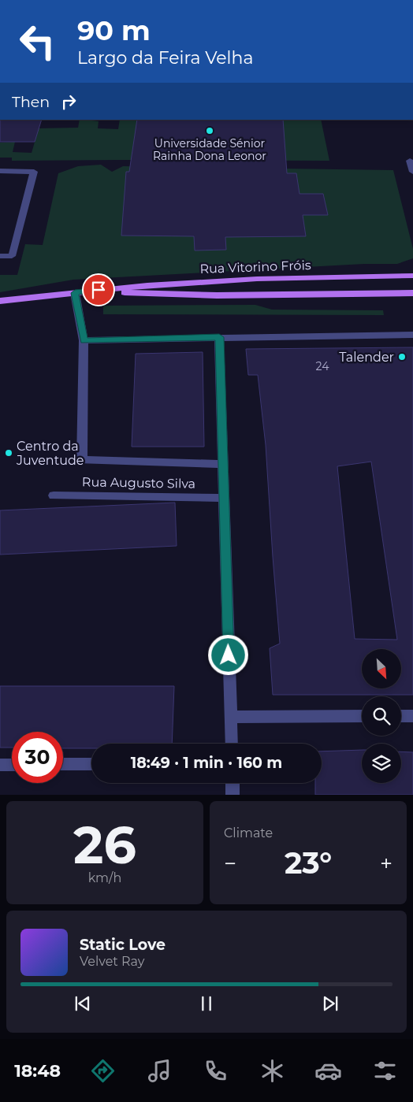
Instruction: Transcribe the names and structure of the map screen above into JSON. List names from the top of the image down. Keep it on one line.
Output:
{"streets":{"main road":["Rua Vitorino Fróis"],"street":["Rua Augusto Silva"]},"places":["Universidade Sénior Rainha Dona Leonor","Talender","Centro da Juventude"],"house_numbers":["24"],"north":"bottom right","page":{"turn":["90 m","Largo da Feira Velha"],"then":"Then","limit":"30","trip":"18:49 · 1 min · 160 m","tile":[["26","km/h"],"Climate"],"heat":["−","23°","+"],"song":["Static Love","Velvet Ray"],"tabs":"18:48"}}
